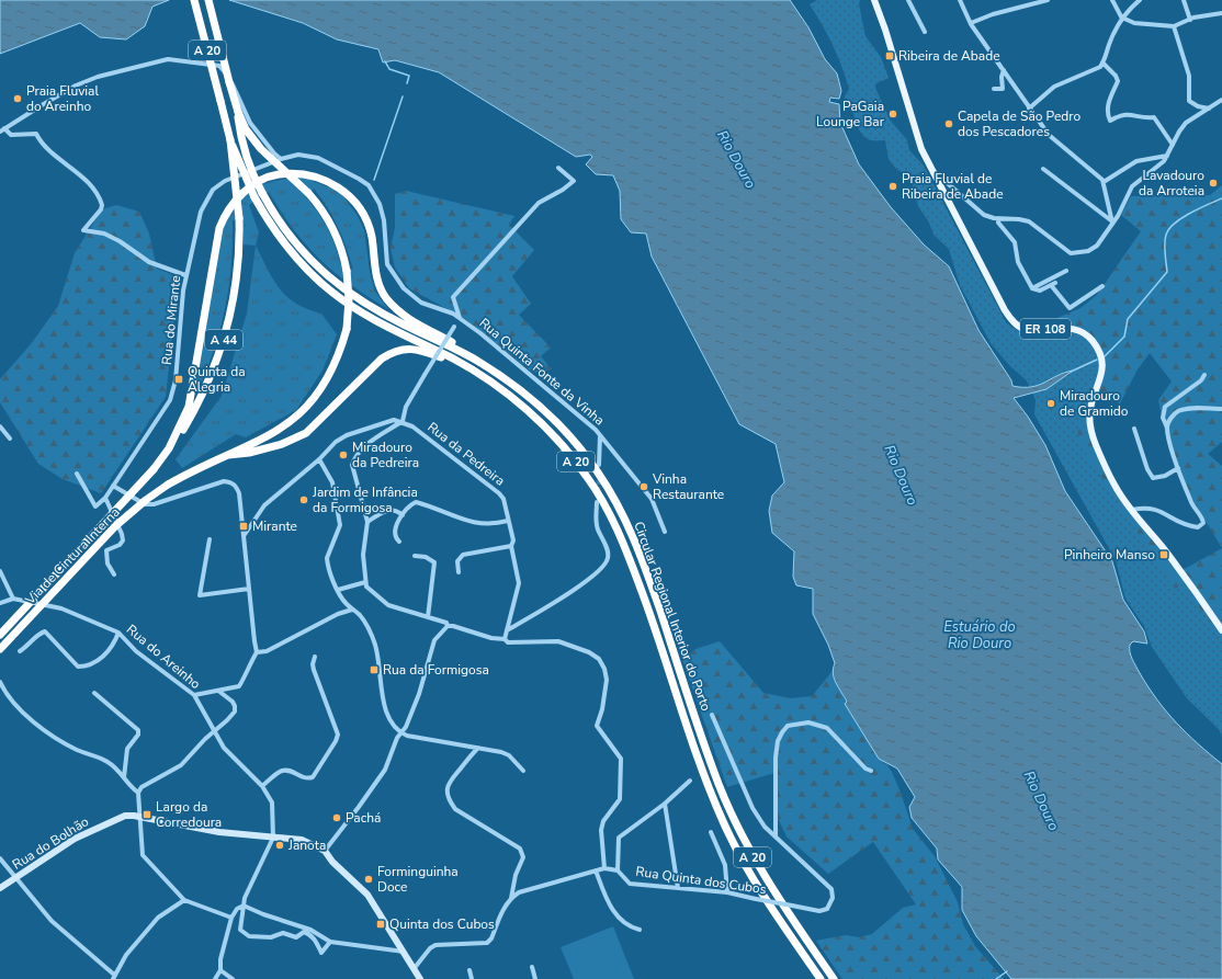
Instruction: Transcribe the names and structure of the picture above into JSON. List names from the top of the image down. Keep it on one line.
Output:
{"streets":{"highway":["A 20","A 44","Via de Cintura Interna","Circular Regional Interior do Porto"],"main road":["ER 108"],"street":["Rua do Mirante","Rua Quinta Fonte da Vinha","Rua da Pedreira","Rua do Areinho","Rua do Bolhão","Rua Quinta dos Cubos"]},"crossings":[["A 20","A 44"],["A 20","Circular Regional Interior do Porto"],["Rua do Mirante","Rua Quinta Fonte da Vinha"],["A 44","Via de Cintura Interna"],["A 44","Circular Regional Interior do Porto"],["Rua do Areinho","Rua do Bolhão"]],"water":["Rio Douro","Estuário do Rio Douro"],"places":{"transit":["Ribeira de Abade","Quinta da Alegria","Mirante","Pinheiro Manso","Rua da Formigosa","Largo da Corredoura","Quinta dos Cubos"],"other":["Praia Fluvial do Areinho","PaGaia Lounge Bar","Capela de São Pedro dos Pescadores","Lavadouro da Arroteia","Praia Fluvial de Ribeira de Abade","Miradouro de Gramido","Miradouro da Pedreira","Vinha Restaurante","Jardim de Infância da Formigosa","Pachá","Janota","Forminguinha Doce"]}}
